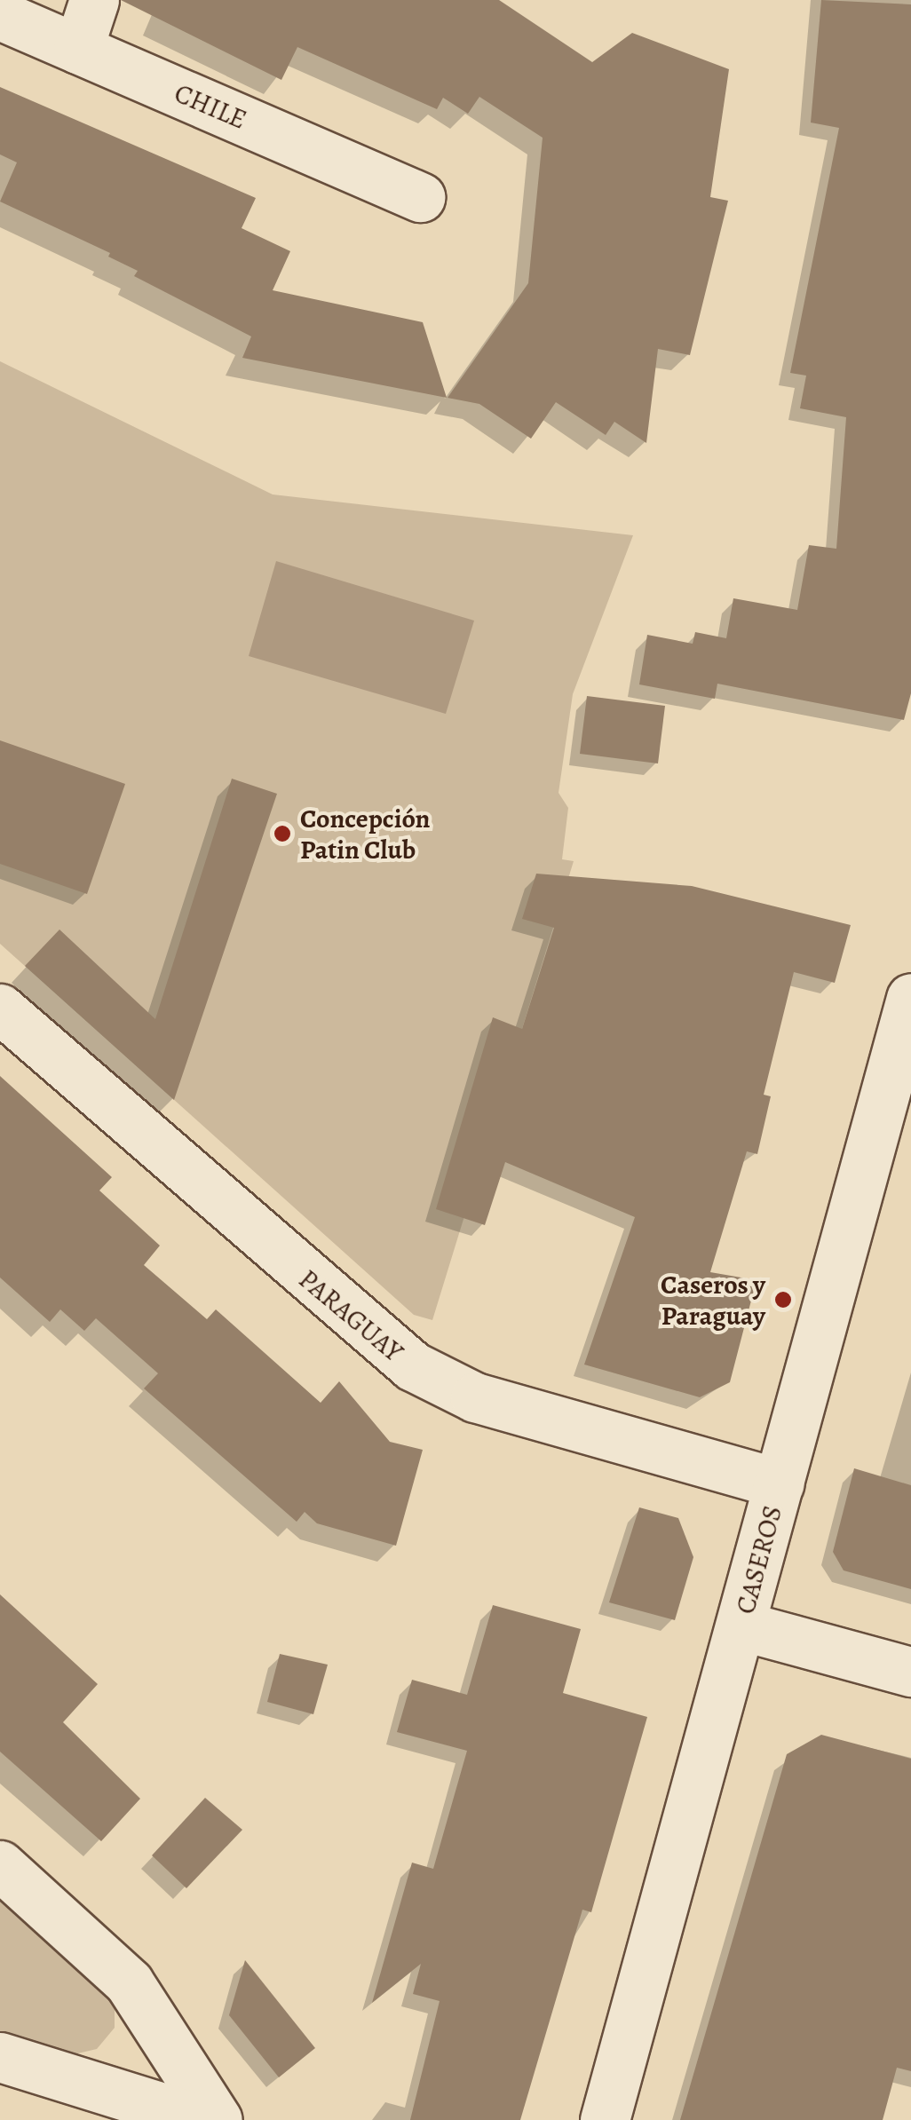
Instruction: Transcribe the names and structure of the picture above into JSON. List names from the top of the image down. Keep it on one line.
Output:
{"streets":{"street":["CHILE","PARAGUAY","CASEROS"]},"crossings":[["PARAGUAY","CASEROS"]],"places":["Concepción Patin Club","Caseros y Paraguay"]}
